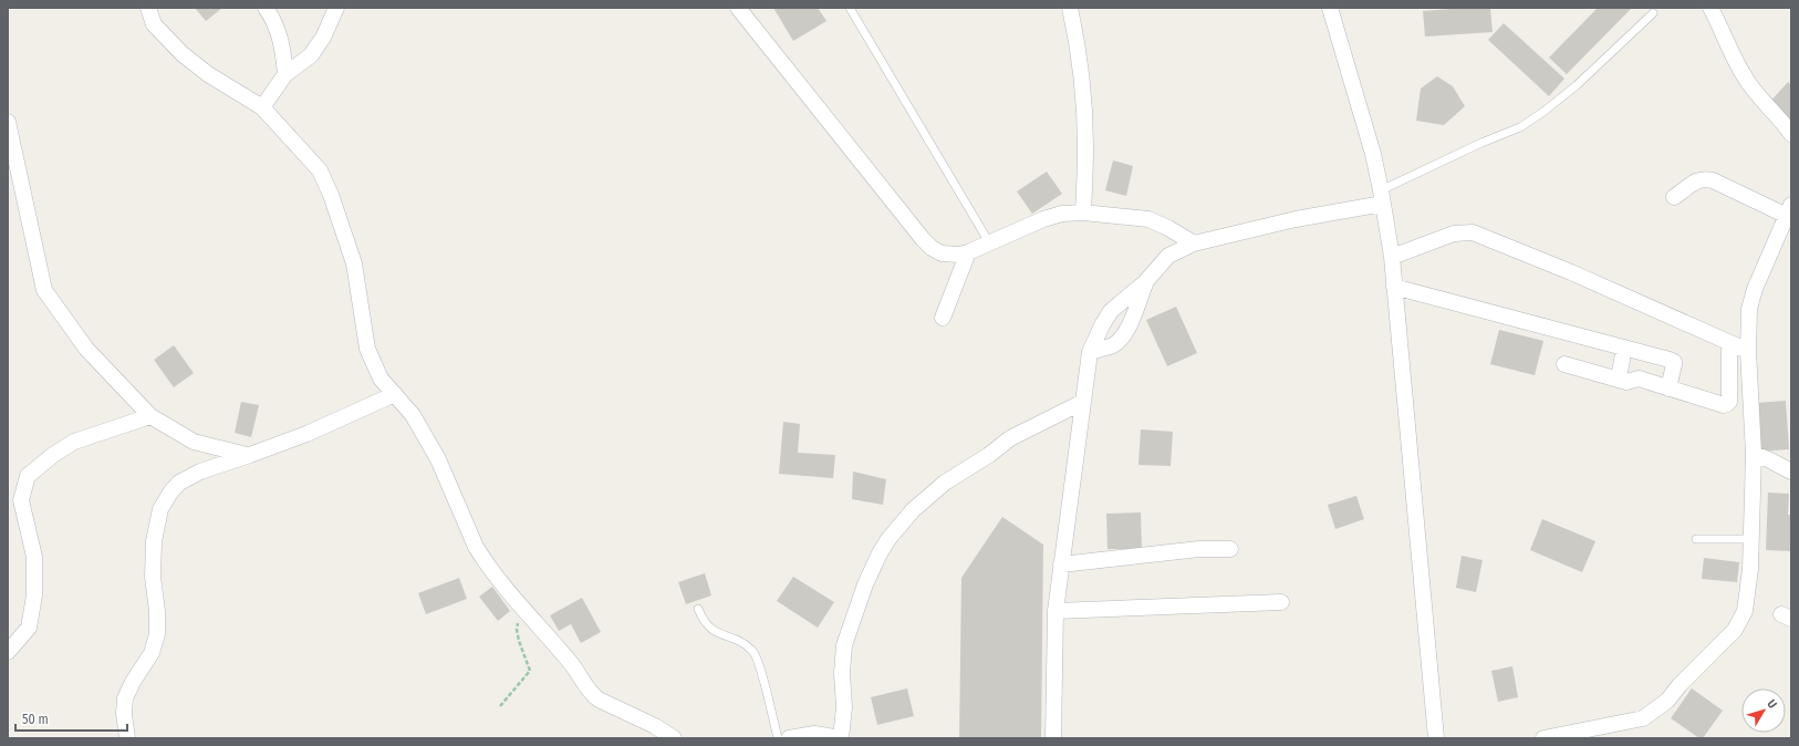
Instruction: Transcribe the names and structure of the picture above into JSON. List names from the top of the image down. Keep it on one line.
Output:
{"scale_bar":"50 m","north":"top right"}
